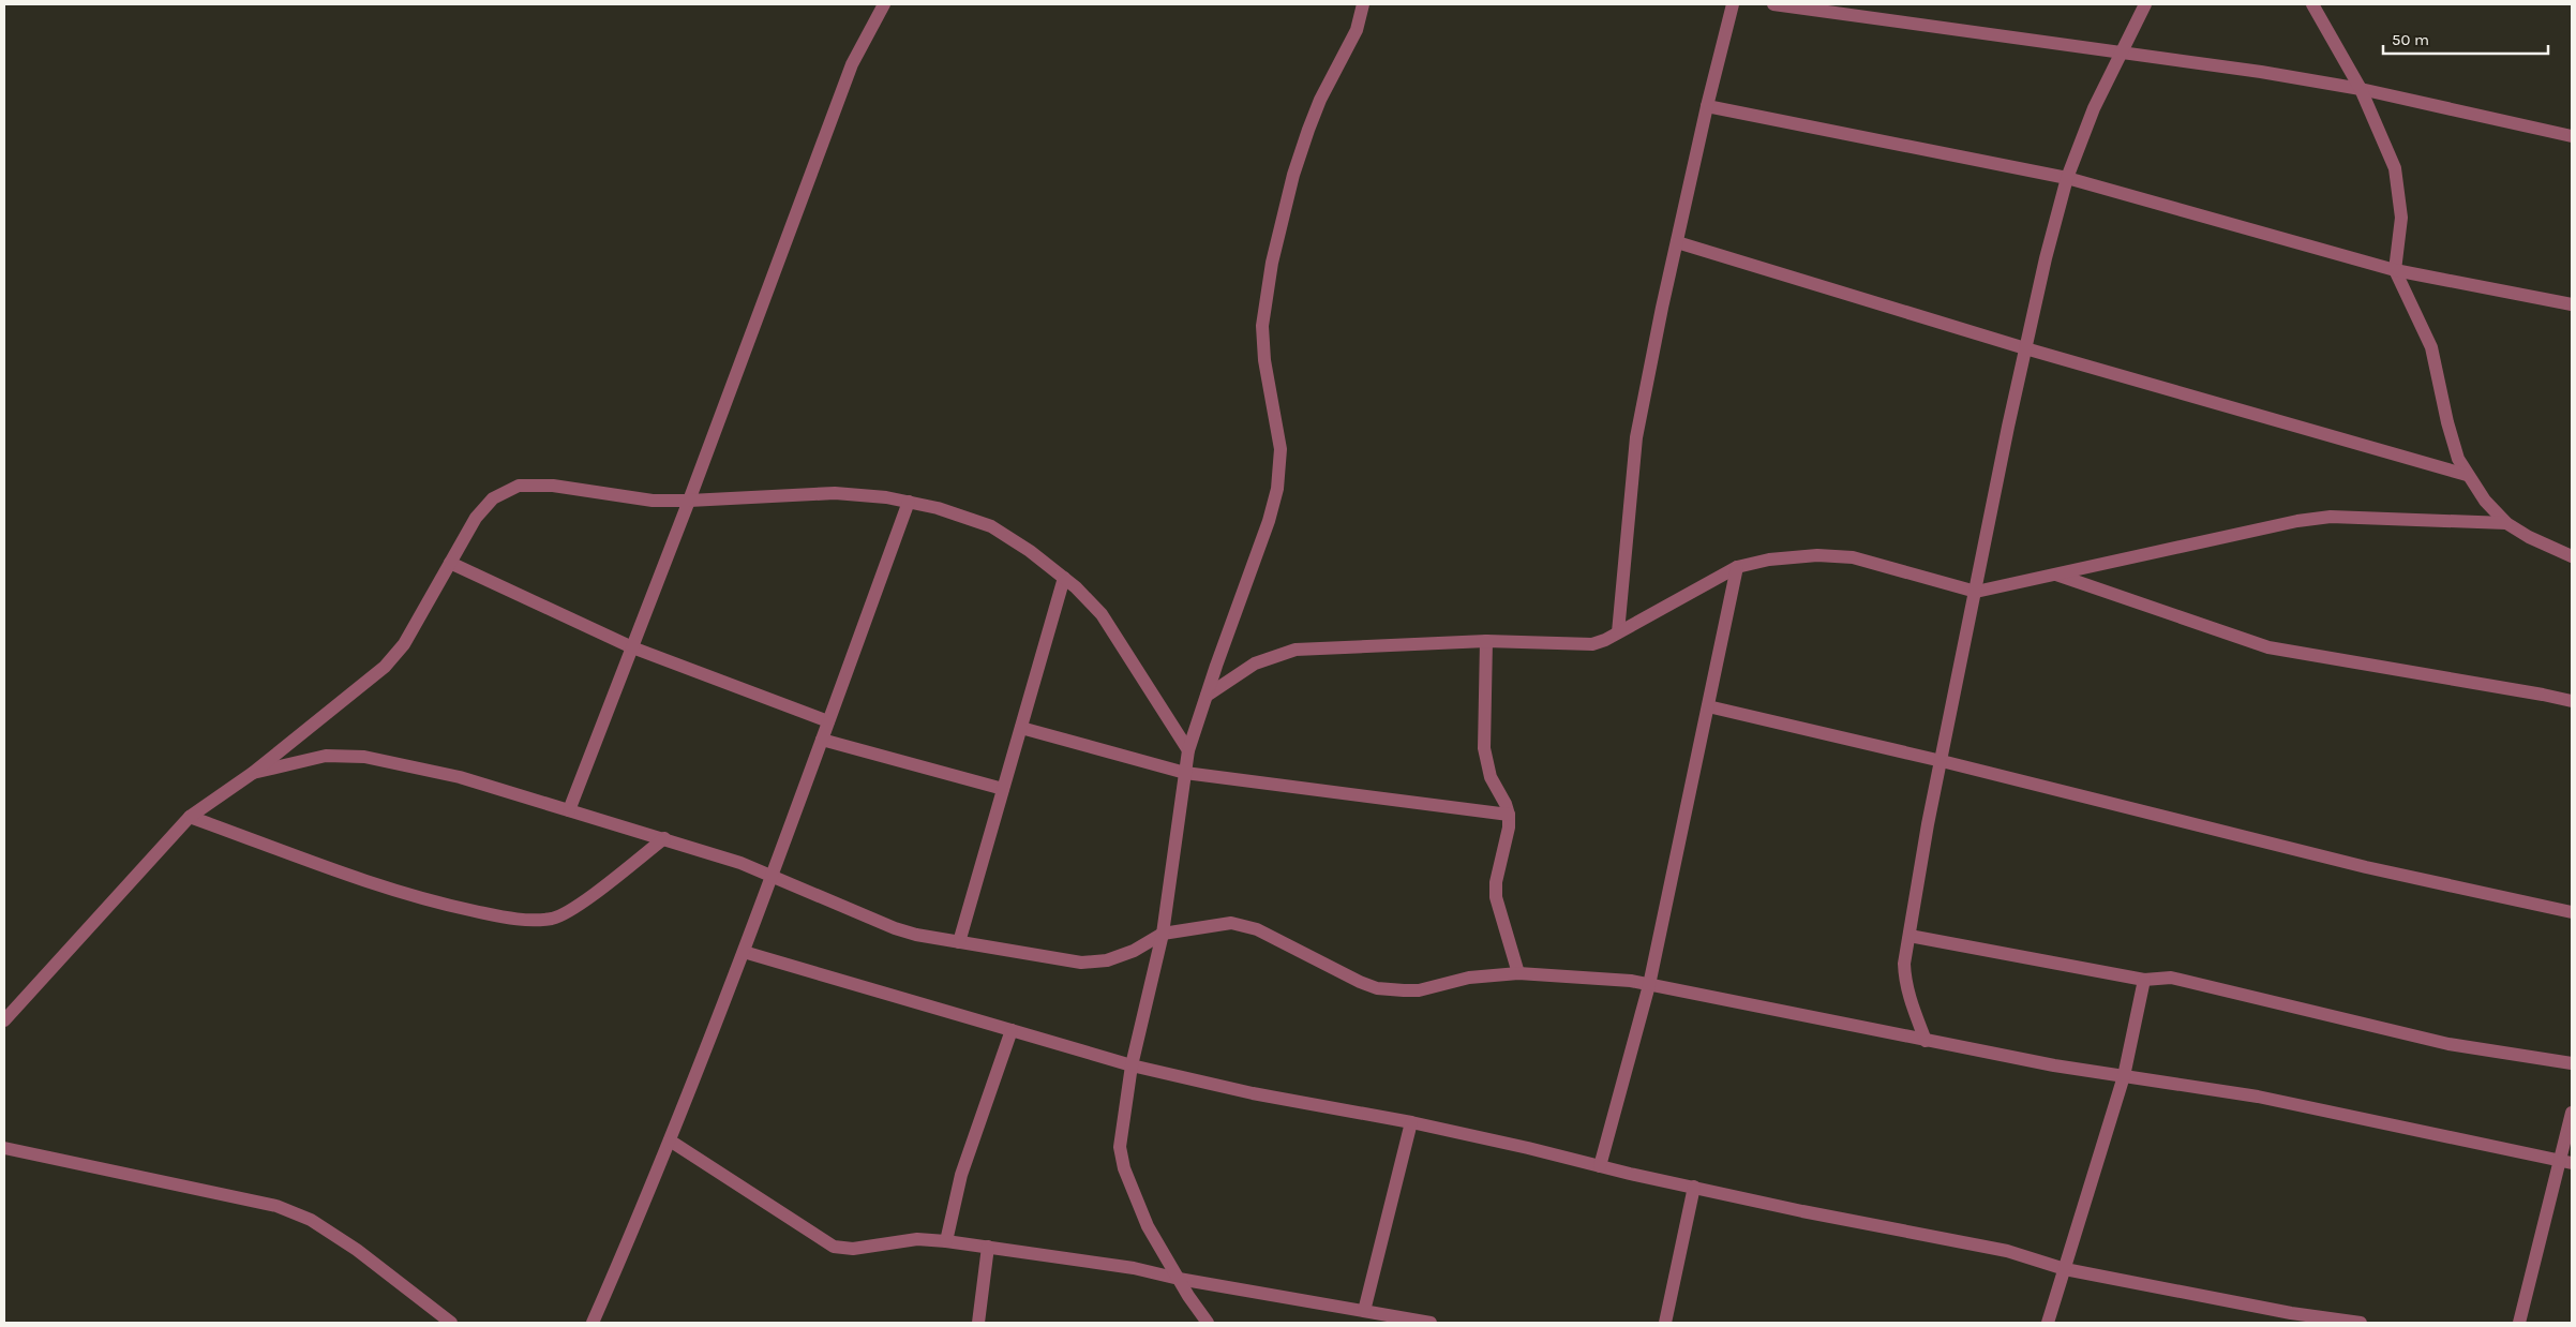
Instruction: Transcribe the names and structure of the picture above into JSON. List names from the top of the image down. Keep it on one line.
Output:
{"scale_bar":"50 m"}
